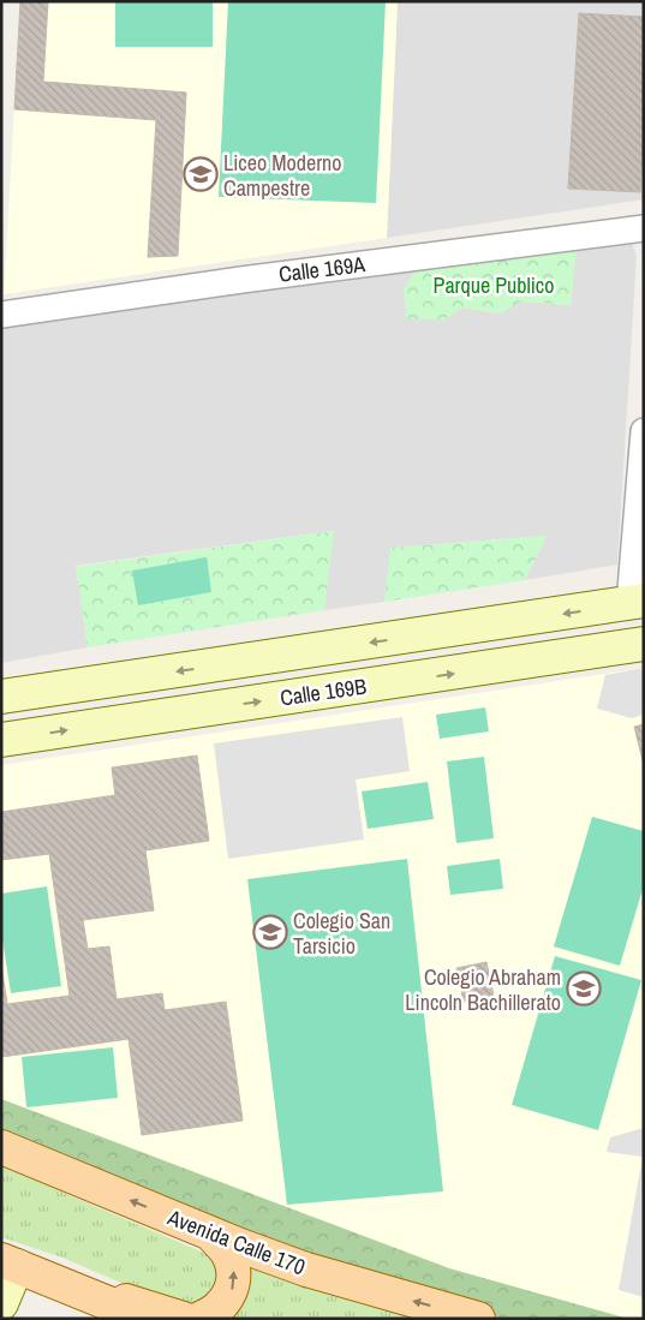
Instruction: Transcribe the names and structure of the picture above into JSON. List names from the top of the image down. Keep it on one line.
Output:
{"streets":{"main road":["Calle 169B","Avenida Calle 170"],"street":["Calle 169A"]},"parks":["Parque Publico"],"places":{"school or university":["Liceo Moderno Campestre","Colegio San Tarsicio","Colegio Abraham Lincoln Bachillerato"]}}
